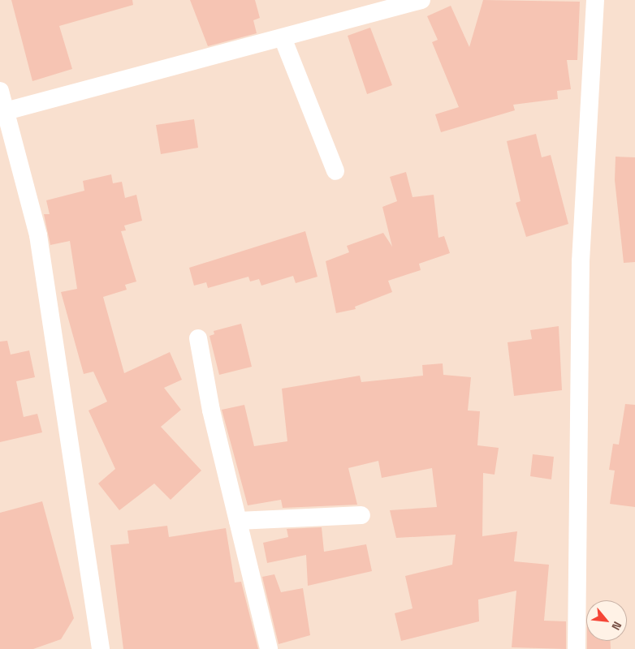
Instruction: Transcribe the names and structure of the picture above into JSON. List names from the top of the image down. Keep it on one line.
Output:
{"north":"bottom right"}
